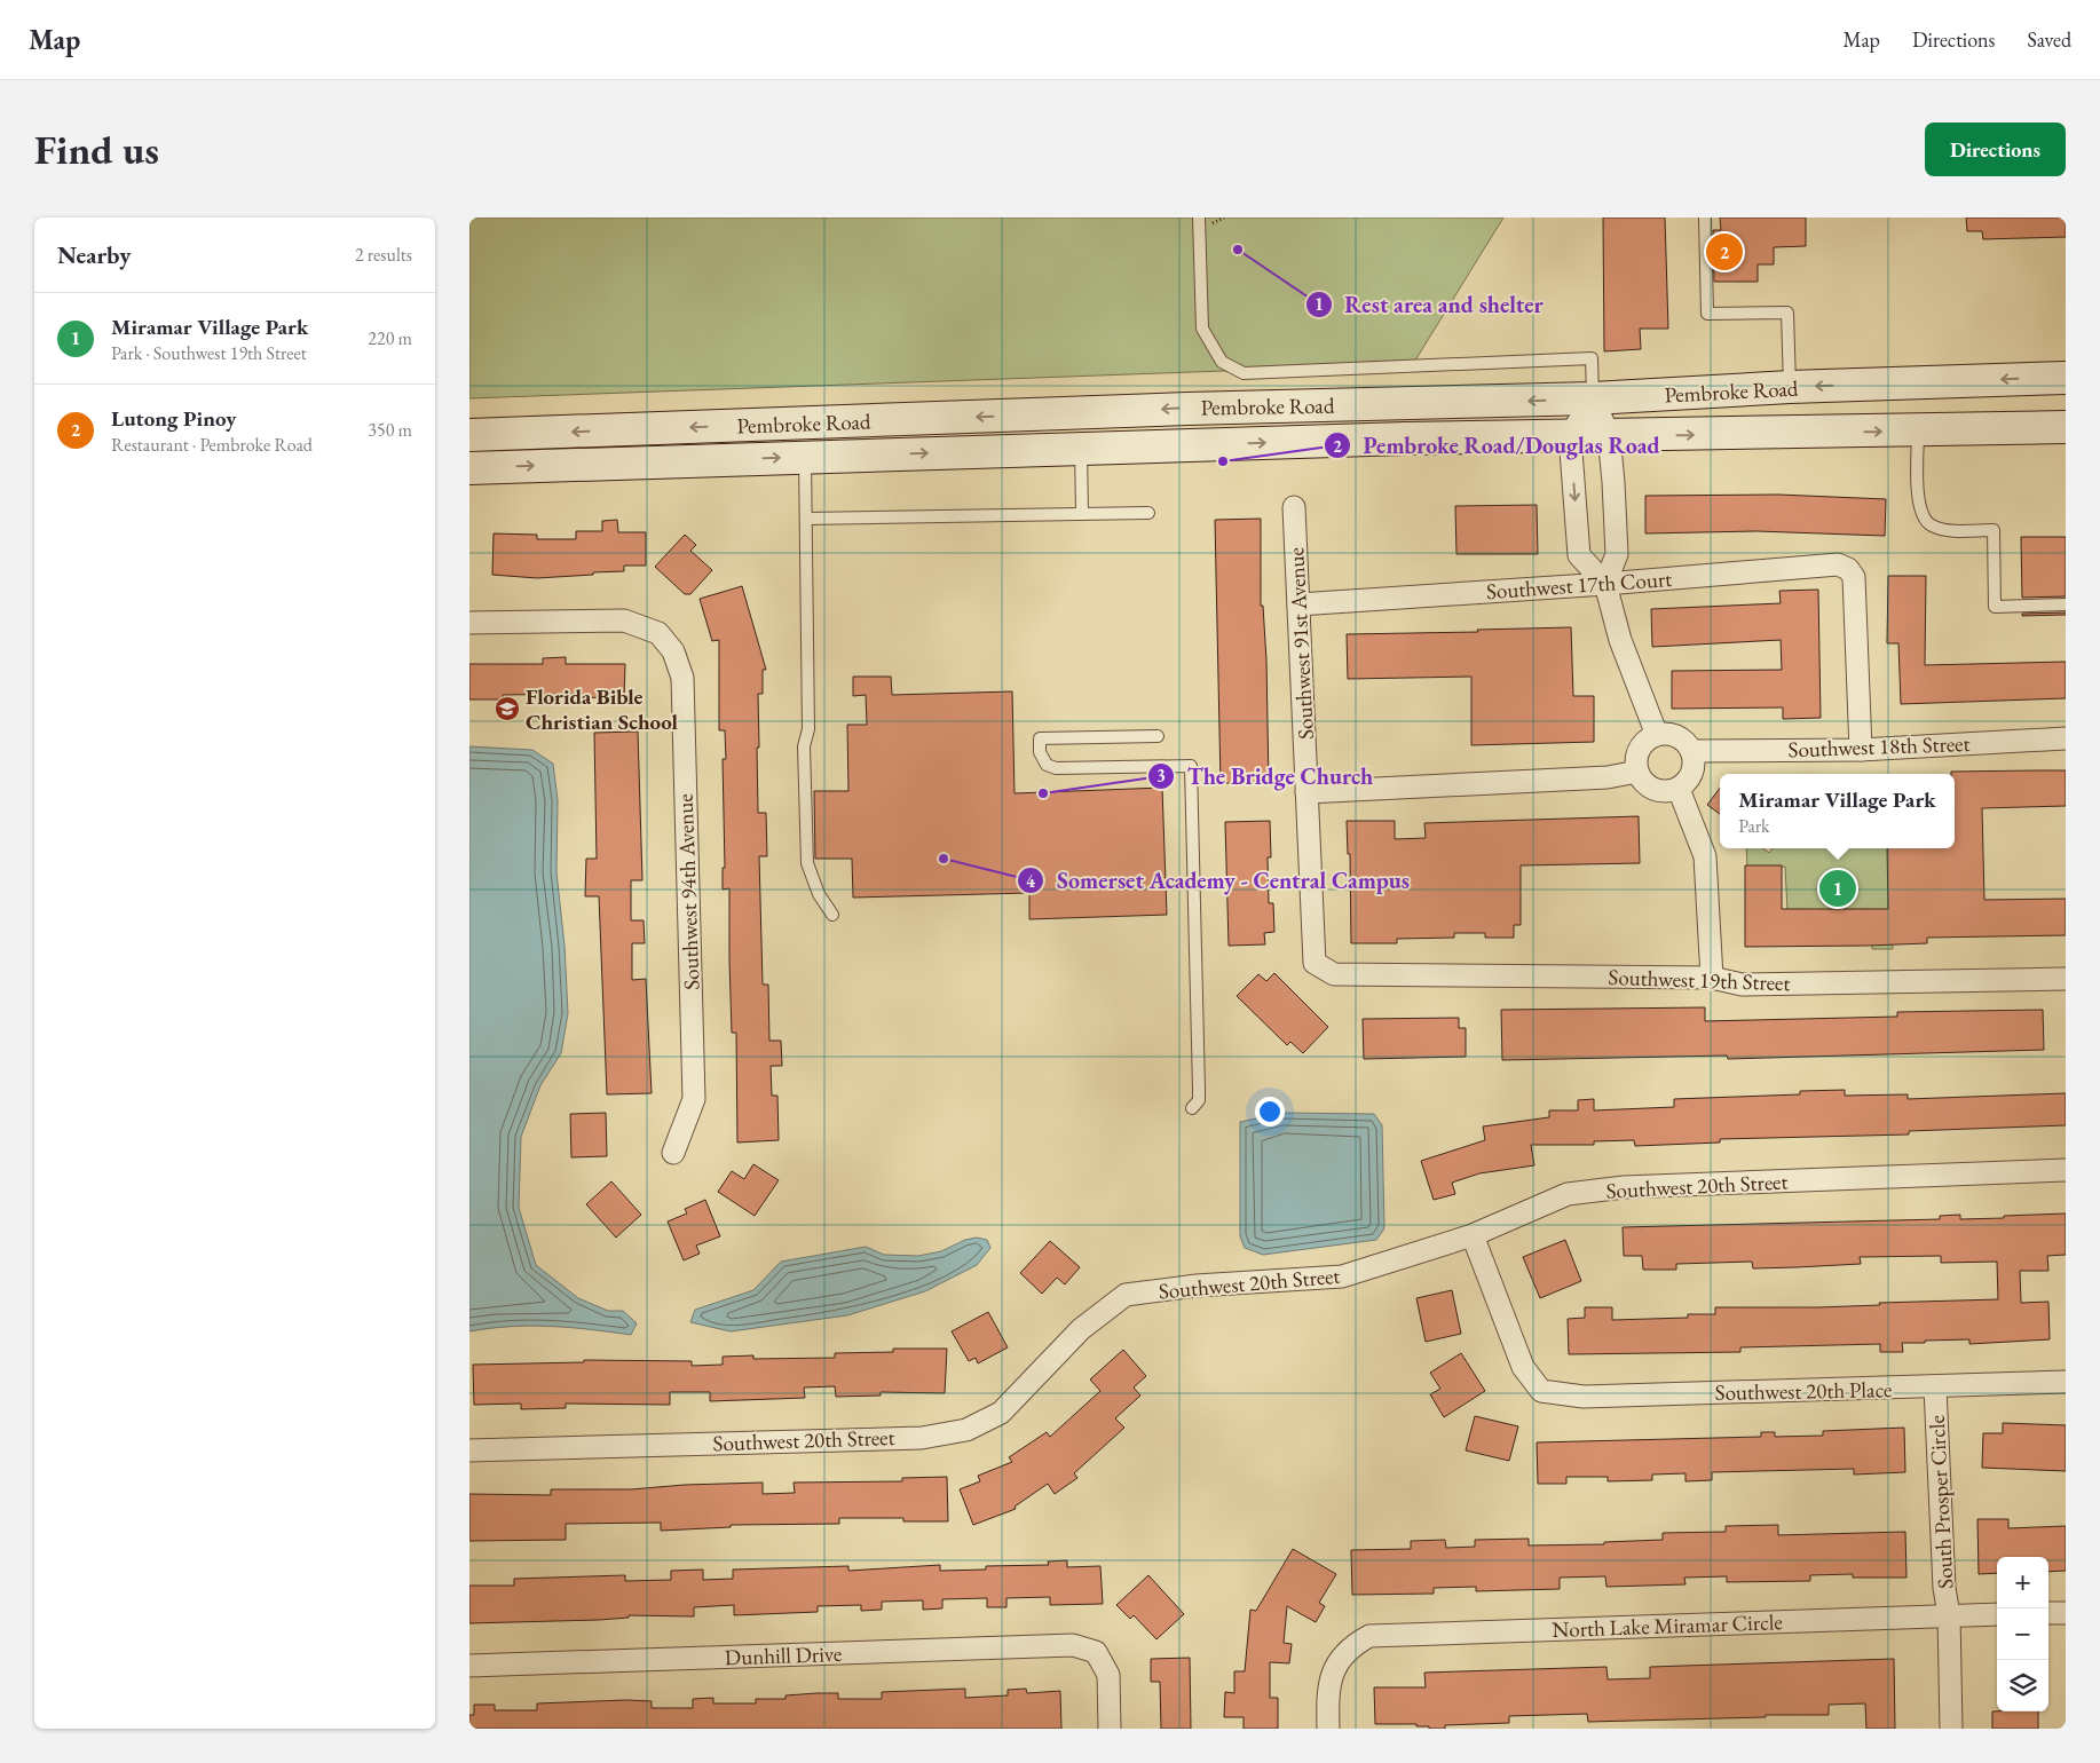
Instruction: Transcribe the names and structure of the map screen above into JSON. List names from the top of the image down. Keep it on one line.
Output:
{"streets":{"main road":["Pembroke Road"],"street":["Southwest 17th Court","Southwest 91st Avenue","Southwest 18th Street","Southwest 94th Avenue","Southwest 19th Street","Southwest 20th Street","Southwest 20th Place","South Prosper Circle","North Lake Miramar Circle","Dunhill Drive"]},"crossings":[["Southwest 17th Court","Southwest 91st Avenue"],["Southwest 17th Court","Southwest 18th Street"],["Southwest 91st Avenue","Southwest 19th Street"],["Southwest 20th Street","Southwest 20th Place"],["Southwest 20th Place","South Prosper Circle"],["South Prosper Circle","North Lake Miramar Circle"]],"places":{"other":["Rest area and shelter","Pembroke Road/Douglas Road","The Bridge Church","Somerset Academy - Central Campus"],"school or university":["Florida Bible Christian School"]},"page":{"header":"Map","nav":["Map","Directions","Saved"],"buttons":"Directions","title":"Find us","heading":["Nearby","2 results"],"pins":["2","1"],"list":[{"mark":"1","name":"Miramar Village Park","note":"Park · Southwest 19th Street","value":"220 m"},{"mark":"2","name":"Lutong Pinoy","note":"Restaurant · Pembroke Road","value":"350 m"}],"popup":["Miramar Village Park","Park"],"map_buttons":["+","−"]}}
